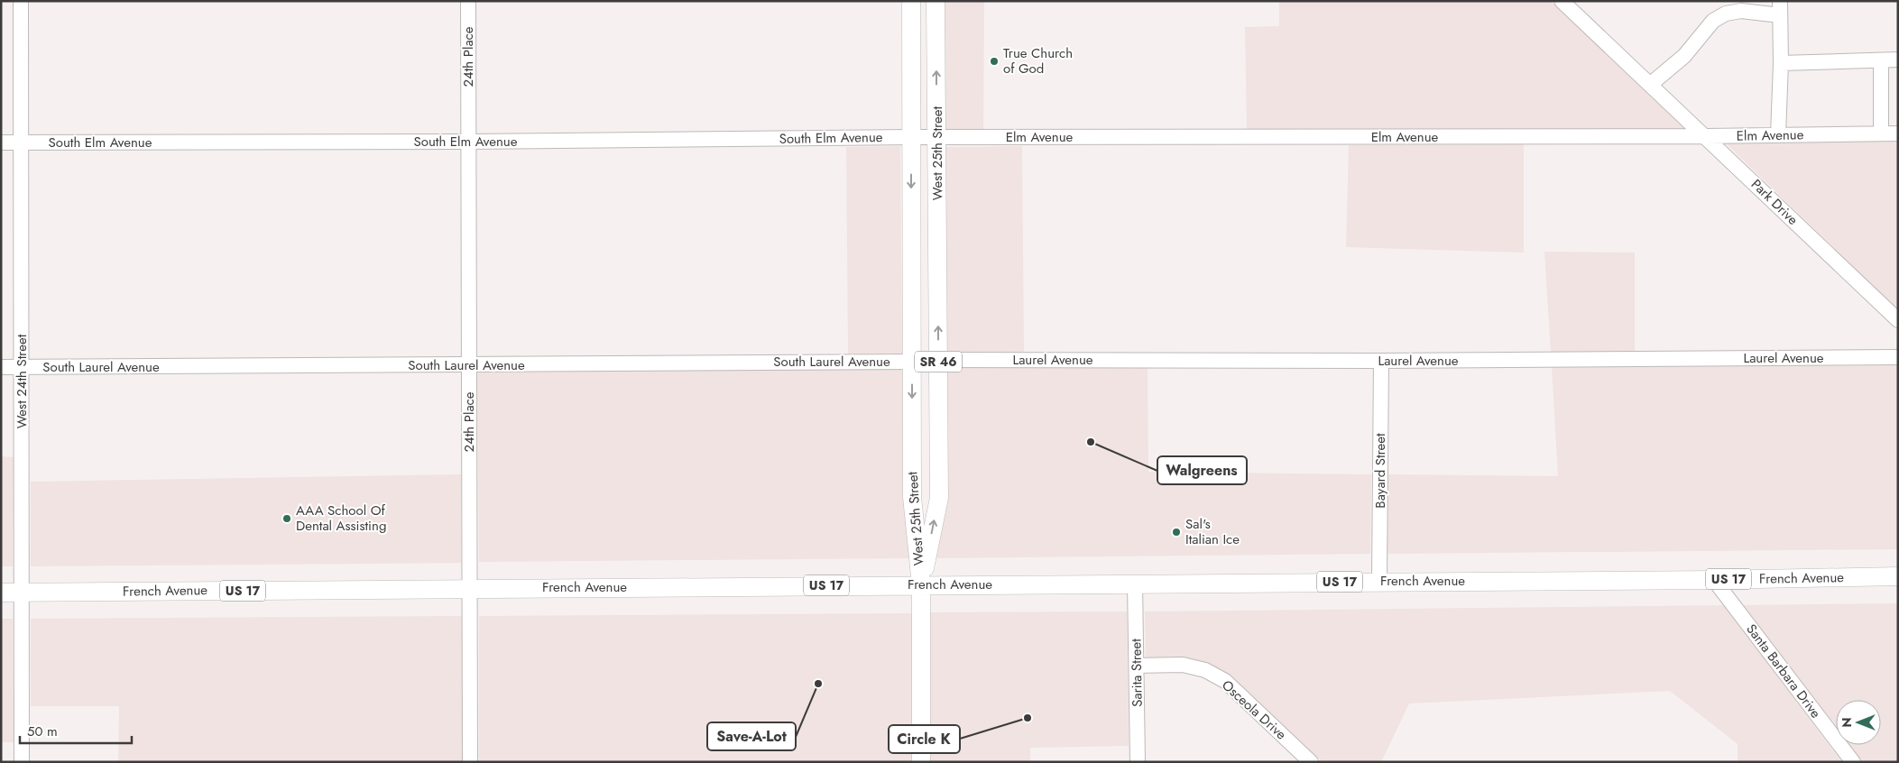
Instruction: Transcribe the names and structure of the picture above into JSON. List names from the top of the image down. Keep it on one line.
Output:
{"streets":{"main road":["West 25th Street","SR 46","French Avenue","US 17"],"street":["24th Place","Elm Avenue","South Elm Avenue","Park Drive","Laurel Avenue","South Laurel Avenue","West 24th Street","Bayard Street","Santa Barbara Drive","Sarita Street","Osceola Drive"]},"crossings":[["24th Place","South Elm Avenue"],["24th Place","South Laurel Avenue"],["24th Place","French Avenue"],["Elm Avenue","South Elm Avenue"],["Elm Avenue","West 25th Street"],["Elm Avenue","Park Drive"],["South Elm Avenue","West 25th Street"],["South Elm Avenue","West 24th Street"],["West 25th Street","Laurel Avenue"],["West 25th Street","South Laurel Avenue"],["West 25th Street","French Avenue"],["Laurel Avenue","Bayard Street"],["South Laurel Avenue","West 24th Street"],["West 24th Street","French Avenue"],["Bayard Street","French Avenue"],["French Avenue","Santa Barbara Drive"],["French Avenue","Sarita Street"],["Sarita Street","Osceola Drive"]],"places":["True Church of God","Walgreens","AAA School Of Dental Assisting","Sal's Italian Ice","Save-A-Lot","Circle K"],"scale_bar":"50 m","north":"left"}
